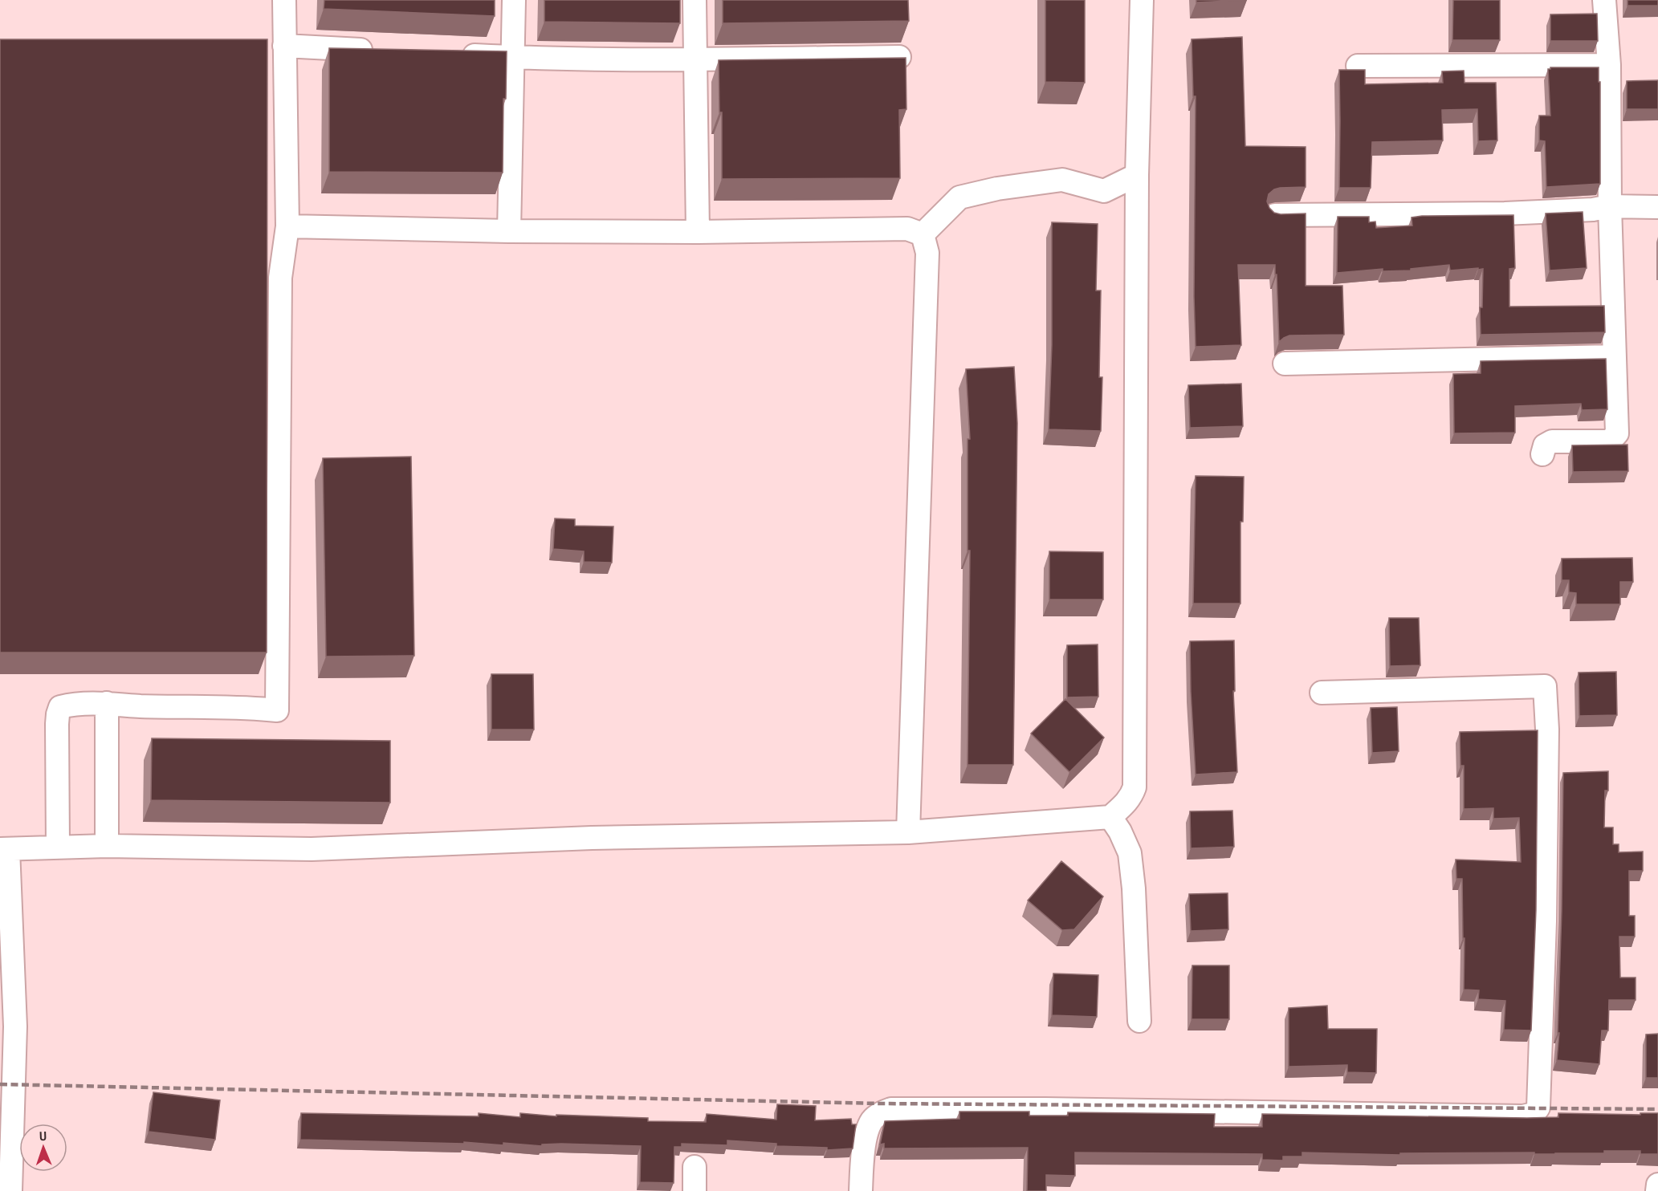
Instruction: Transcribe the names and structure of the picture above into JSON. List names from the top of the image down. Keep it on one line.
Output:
{"north":"top"}
